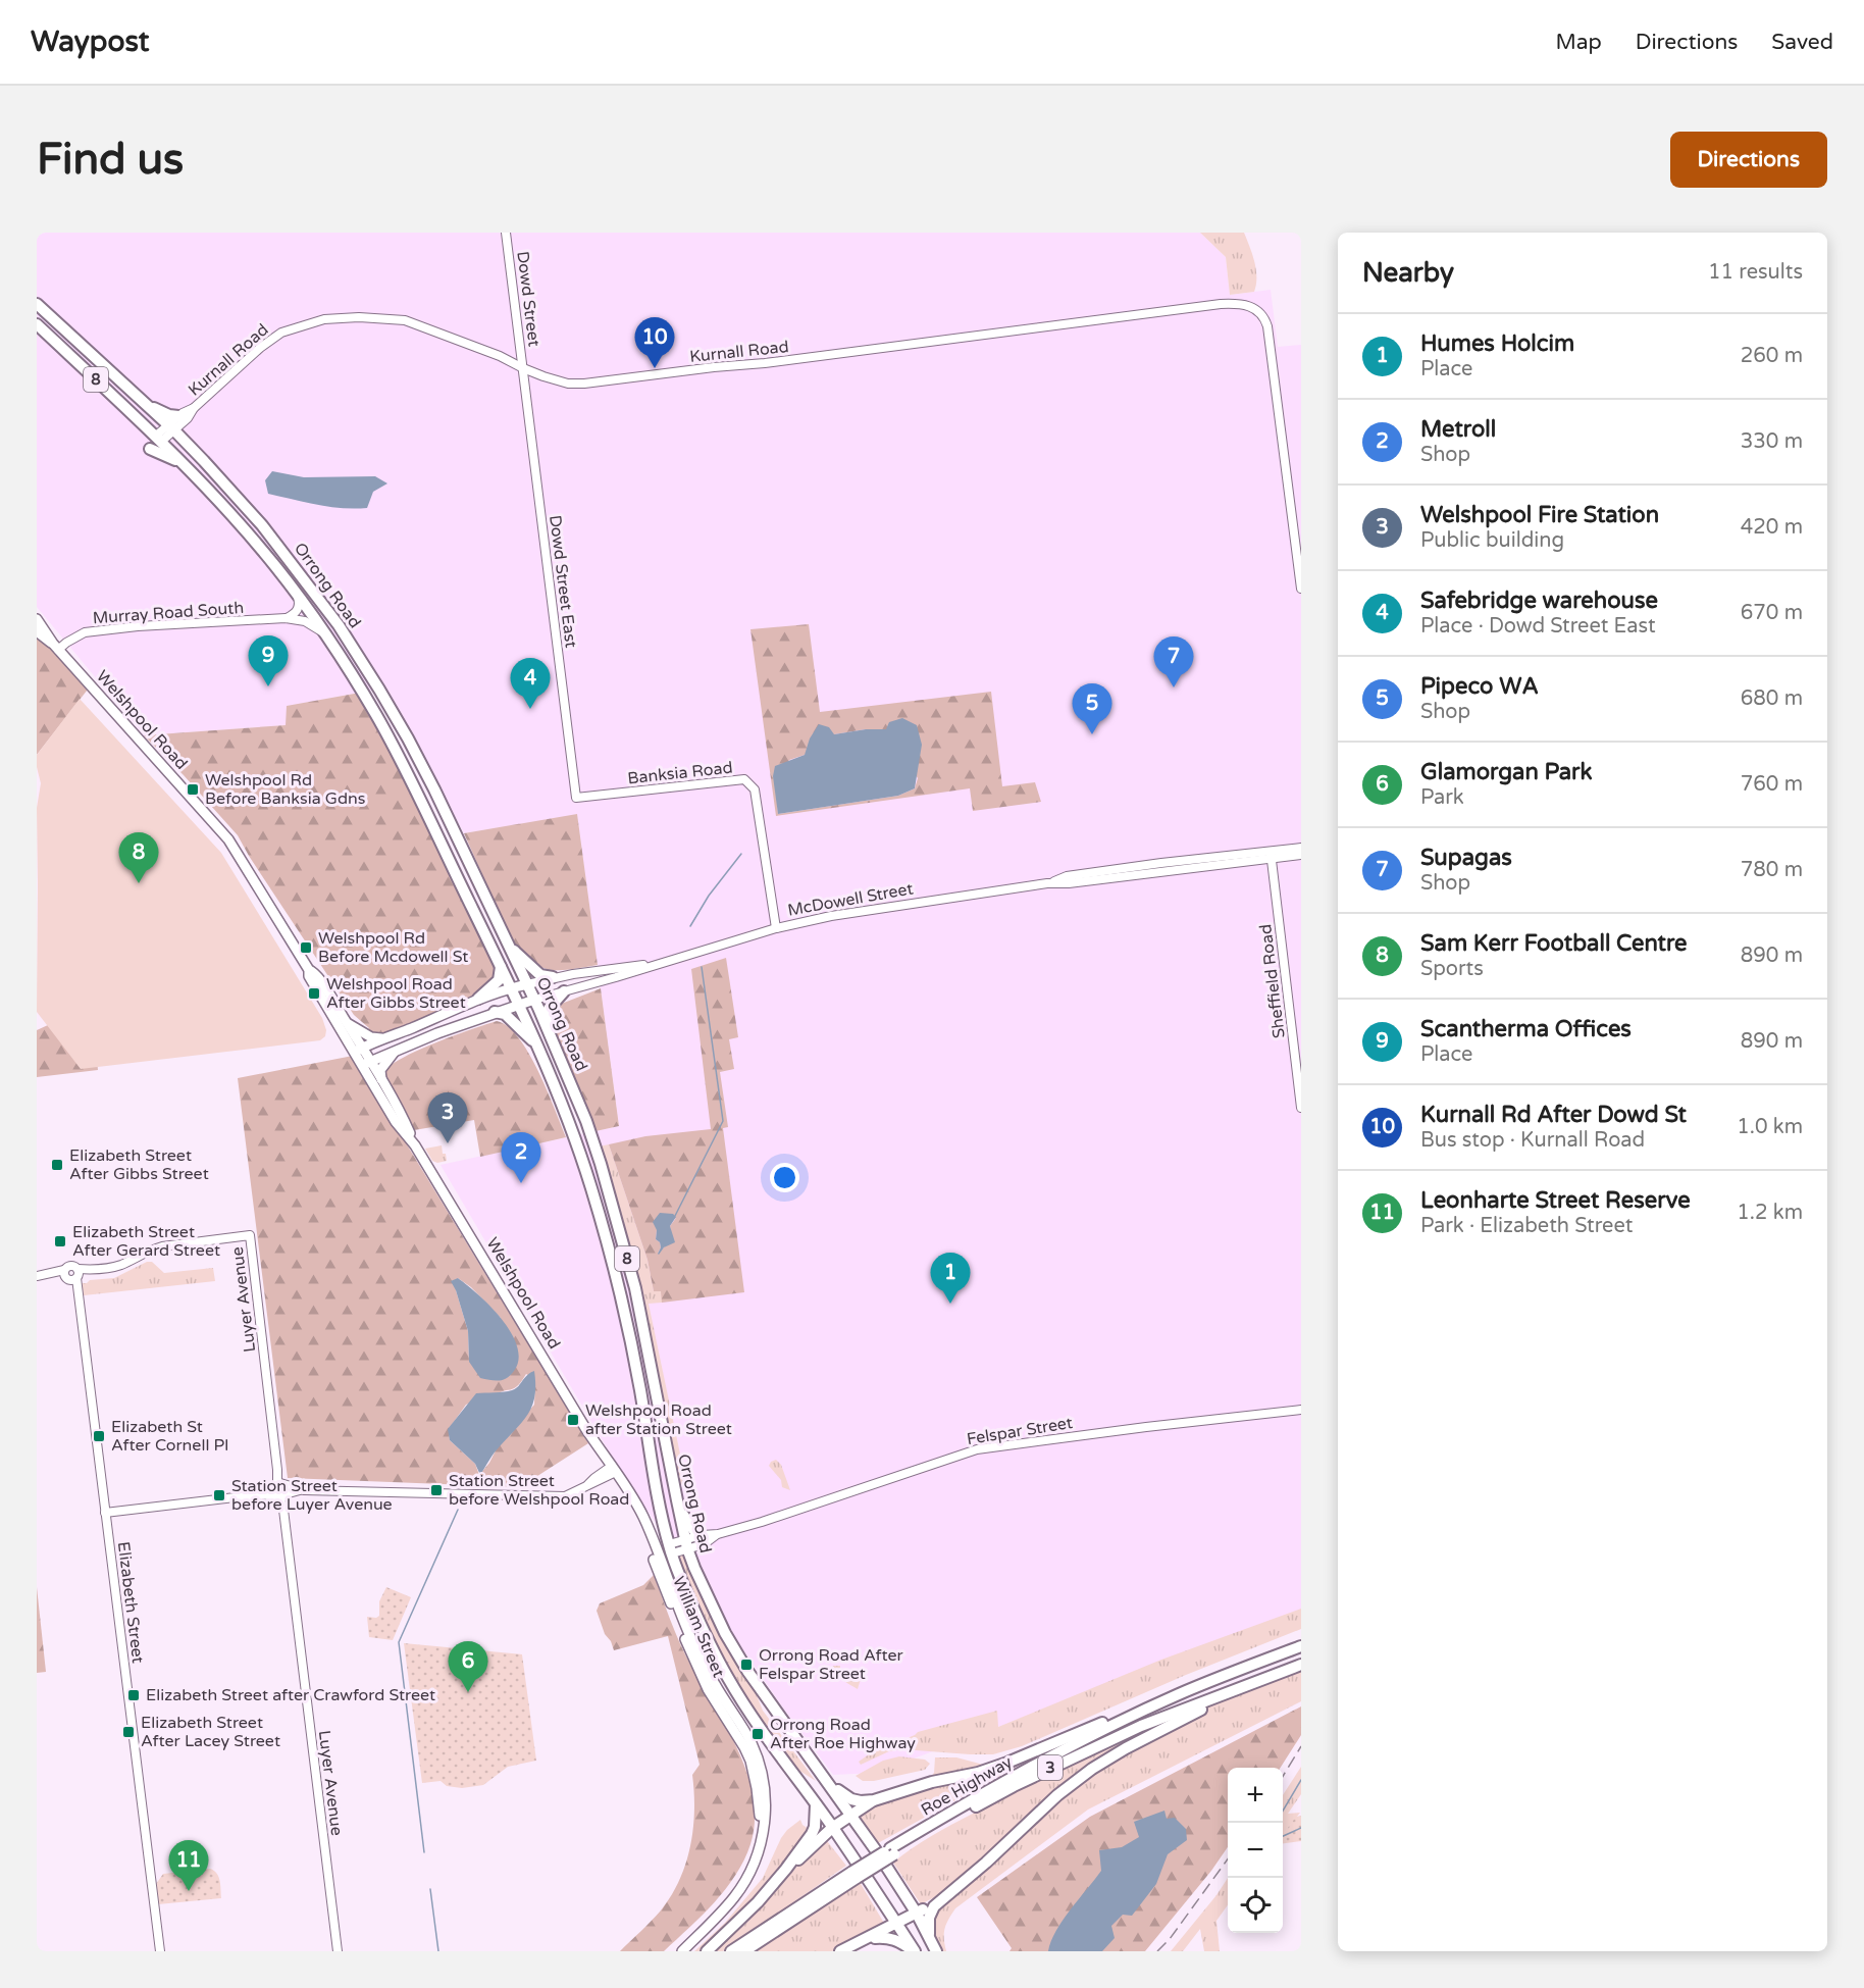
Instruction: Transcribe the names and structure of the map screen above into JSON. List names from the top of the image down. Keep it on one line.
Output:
{"streets":{"highway":["8","Orrong Road","3","Roe Highway"],"main road":["Welshpool Road","McDowell Street","William Street"],"street":["Dowd Street","Kurnall Road","Dowd Street East","Murray Road South","Banksia Road","Sheffield Road","Luyer Avenue","Felspar Street","Elizabeth Street"]},"crossings":[["Dowd Street","Kurnall Road"],["Dowd Street","Dowd Street East"],["Kurnall Road","Dowd Street East"],["Kurnall Road","Orrong Road"],["8","Orrong Road"],["8","Roe Highway"],["Dowd Street East","Banksia Road"],["Orrong Road","Murray Road South"],["Orrong Road","McDowell Street"],["Orrong Road","Felspar Street"],["Orrong Road","Roe Highway"],["Murray Road South","Welshpool Road"],["Welshpool Road","McDowell Street"],["Welshpool Road","William Street"],["Banksia Road","McDowell Street"],["McDowell Street","Sheffield Road"],["Luyer Avenue","Elizabeth Street"]],"places":{"transit":["Welshpool Rd Before Banksia Gdns","Welshpool Rd Before Mcdowell St","Welshpool Road After Gibbs Street","Elizabeth Street After Gibbs Street","Elizabeth Street After Gerard Street","Welshpool Road after Station Street","Elizabeth St After Cornell Pl","Station Street before Welshpool Road","Station Street before Luyer Avenue","Orrong Road After Felspar Street","Elizabeth Street after Crawford Street","Elizabeth Street After Lacey Street","Orrong Road After Roe Highway"]},"page":{"header":"Waypost","nav":["Map","Directions","Saved"],"buttons":"Directions","title":"Find us","heading":["Nearby","11 results"],"list":[{"mark":"1","name":"Humes Holcim","note":"Place","value":"260 m"},{"mark":"2","name":"Metroll","note":"Shop","value":"330 m"},{"mark":"3","name":"Welshpool Fire Station","note":"Public building","value":"420 m"},{"mark":"4","name":"Safebridge warehouse","note":"Place · Dowd Street East","value":"670 m"},{"mark":"5","name":"Pipeco WA","note":"Shop","value":"680 m"},{"mark":"6","name":"Glamorgan Park","note":"Park","value":"760 m"},{"mark":"7","name":"Supagas","note":"Shop","value":"780 m"},{"mark":"8","name":"Sam Kerr Football Centre","note":"Sports","value":"890 m"},{"mark":"9","name":"Scantherma Offices","note":"Place","value":"890 m"},{"mark":"10","name":"Kurnall Rd After Dowd St","note":"Bus stop · Kurnall Road","value":"1.0 km"},{"mark":"11","name":"Leonharte Street Reserve","note":"Park · Elizabeth Street","value":"1.2 km"}],"pins":["10","9","7","4","5","8","3","2","1","6","11"],"map_buttons":["+","−"]}}
